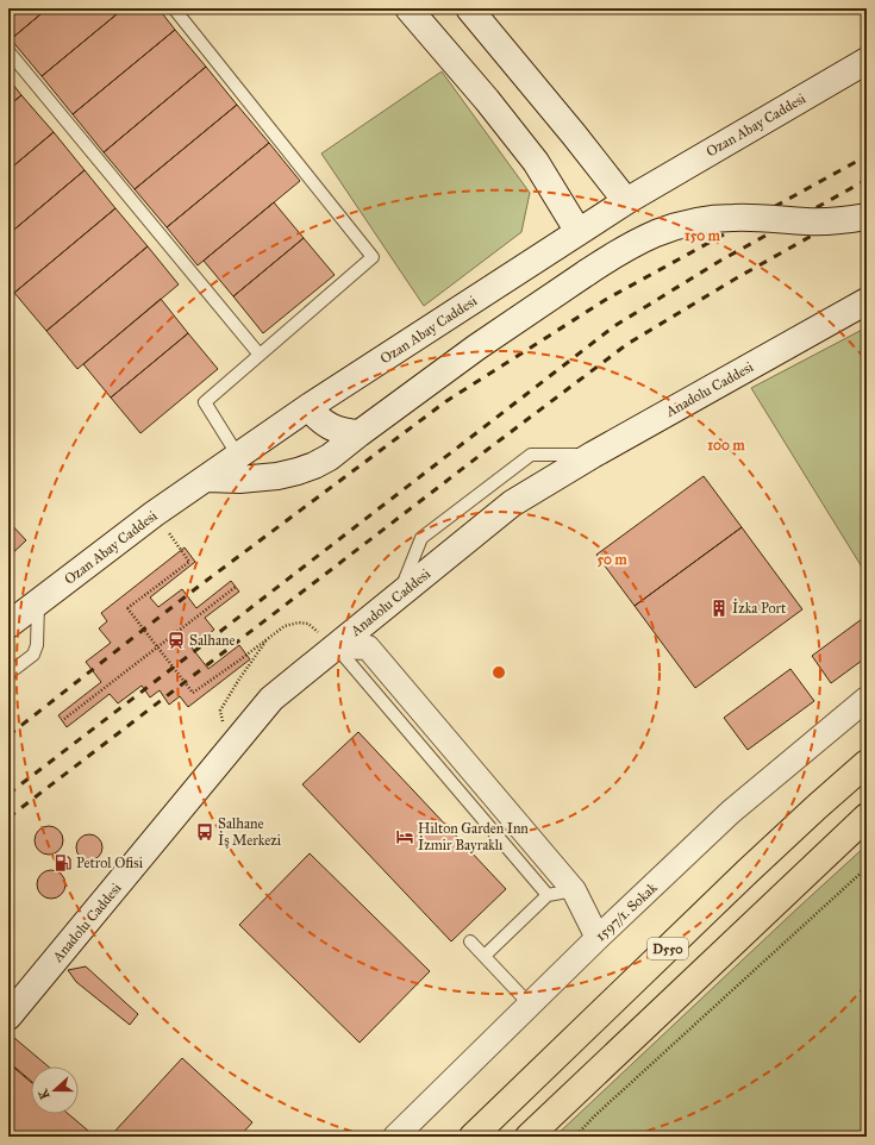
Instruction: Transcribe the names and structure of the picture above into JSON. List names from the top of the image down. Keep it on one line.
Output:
{"streets":{"highway":["D550"],"main road":["Ozan Abay Caddesi","Anadolu Caddesi"],"street":["1597/1. Sokak"]},"places":{"building":["İzka Port"],"station":["Salhane"],"bus stop":["Salhane İş Merkezi"],"hotel":["Hilton Garden Inn İzmir Bayraklı"],"fuel station":["Petrol Ofisi"]},"north":"left","rings":["150 m","100 m","50 m"]}
